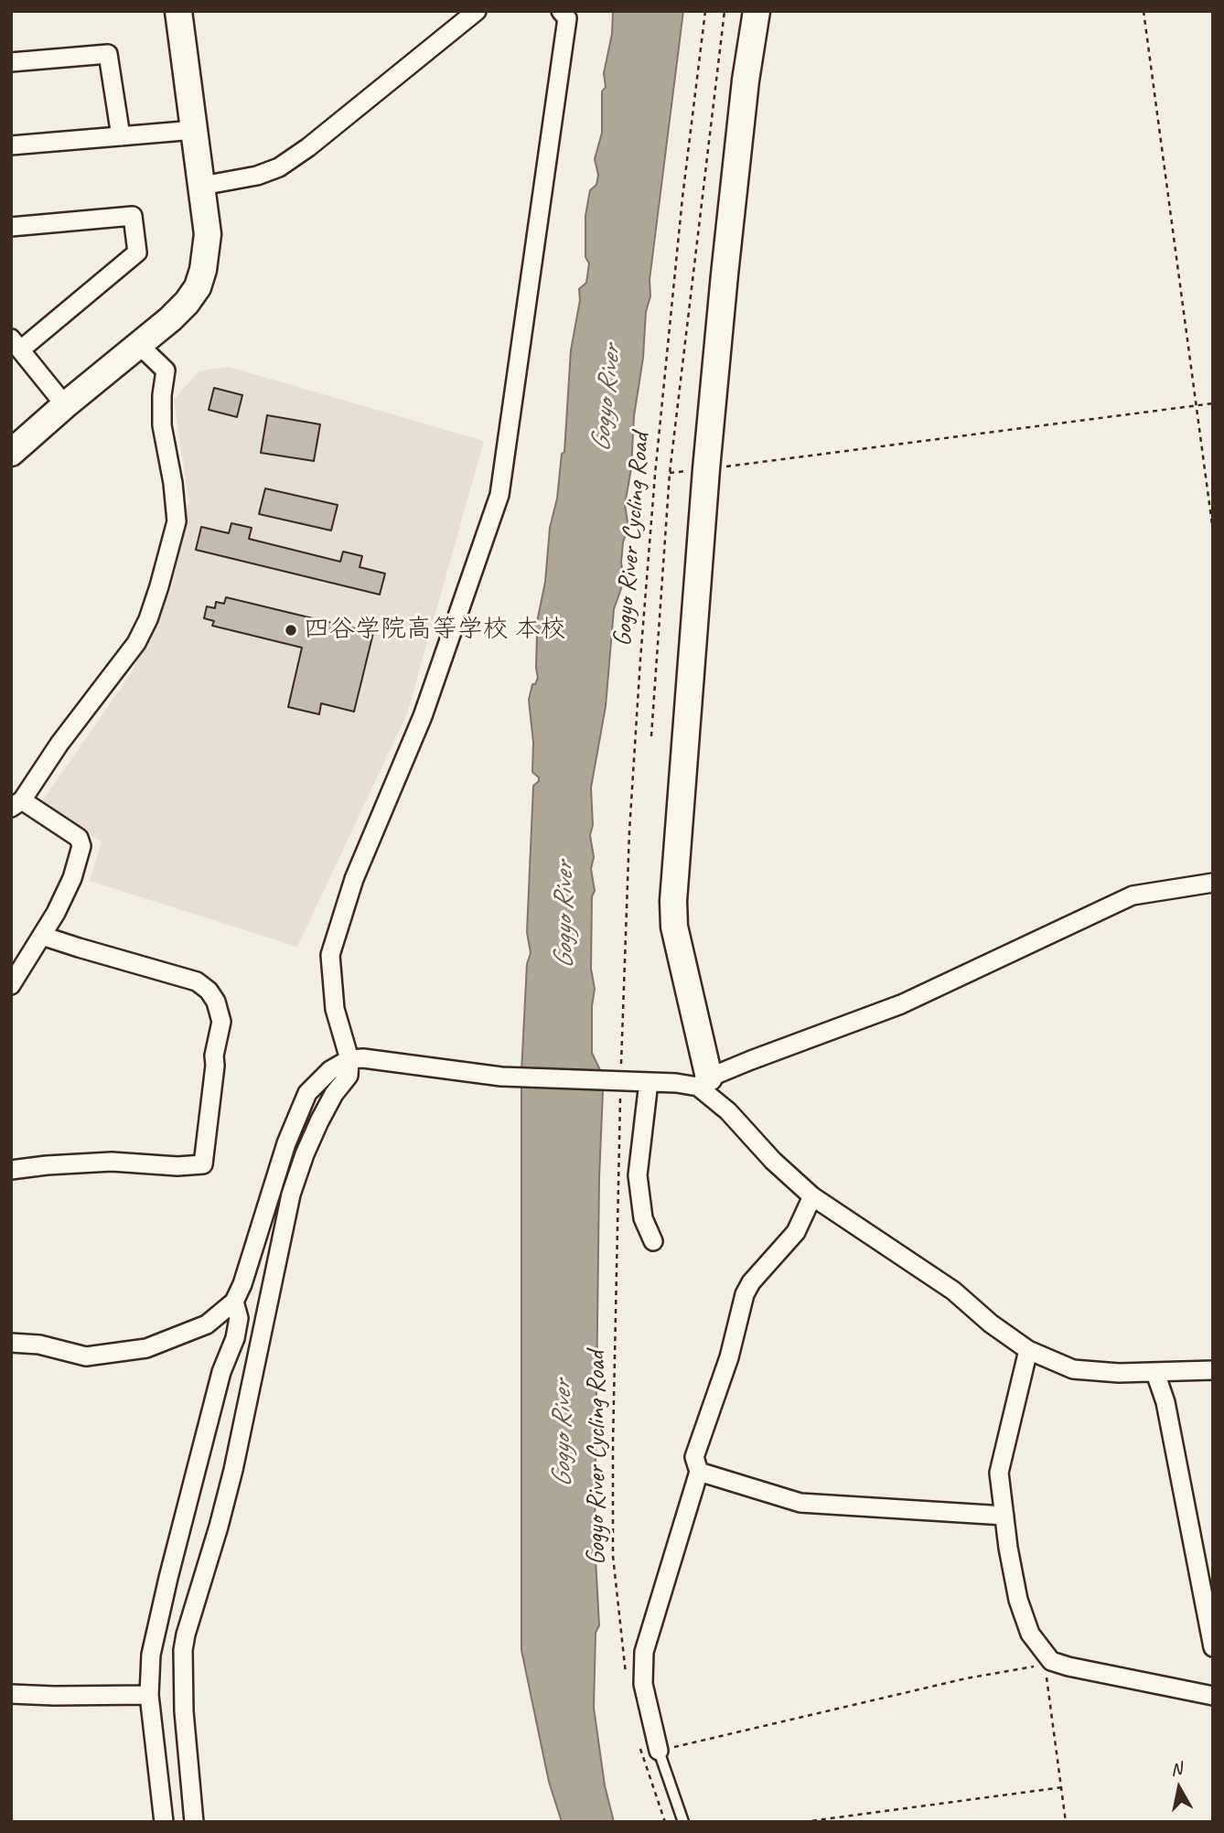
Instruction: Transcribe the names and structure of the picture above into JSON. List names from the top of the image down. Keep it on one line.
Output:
{"streets":{"path":["Gogyo River Cycling Road"]},"water":["Gogyo River"],"places":["四谷学院高等学校 本校"],"north":"top"}
